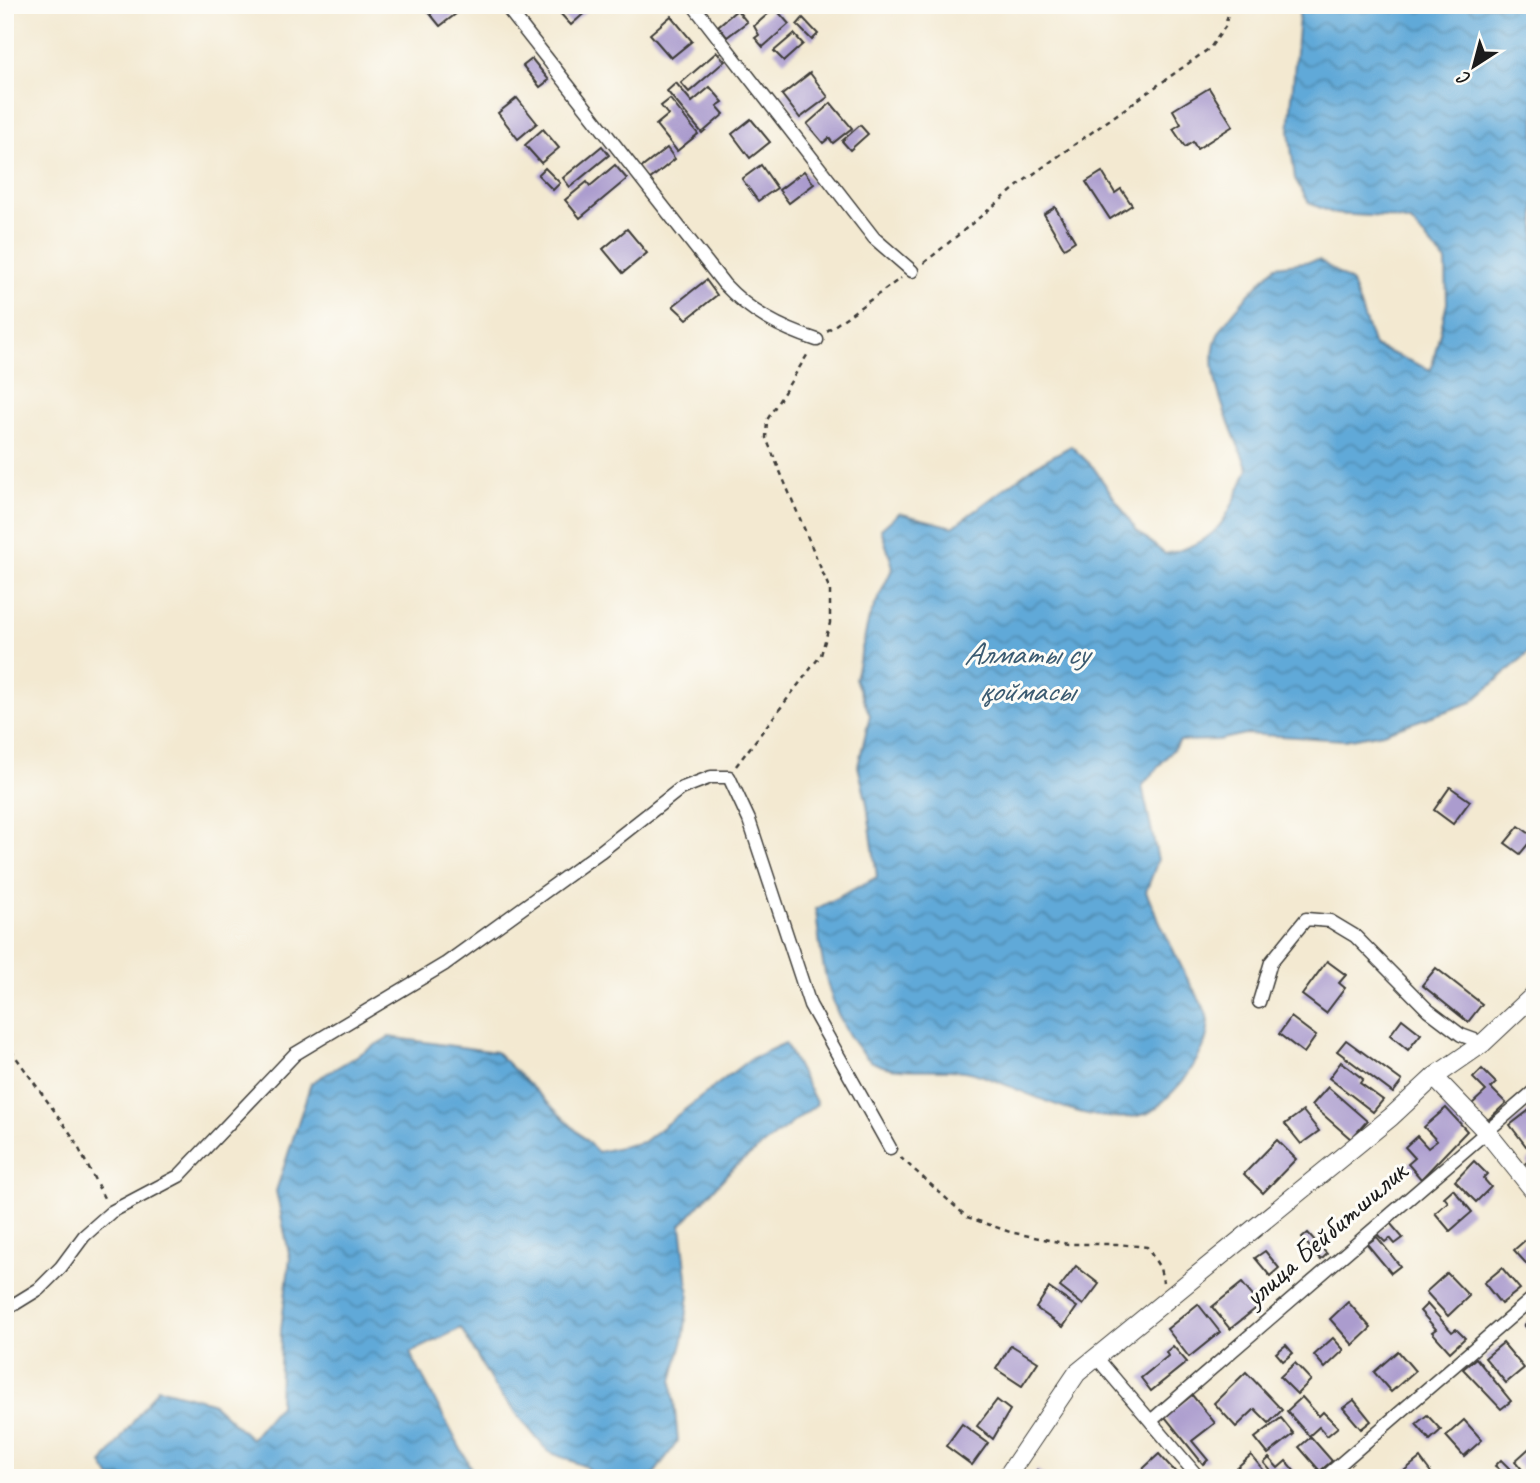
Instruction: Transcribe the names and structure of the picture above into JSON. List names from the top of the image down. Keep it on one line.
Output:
{"streets":{"street":["улица Бейбитшилик"]},"water":["Алматы су қоймасы"],"north":"bottom left"}
